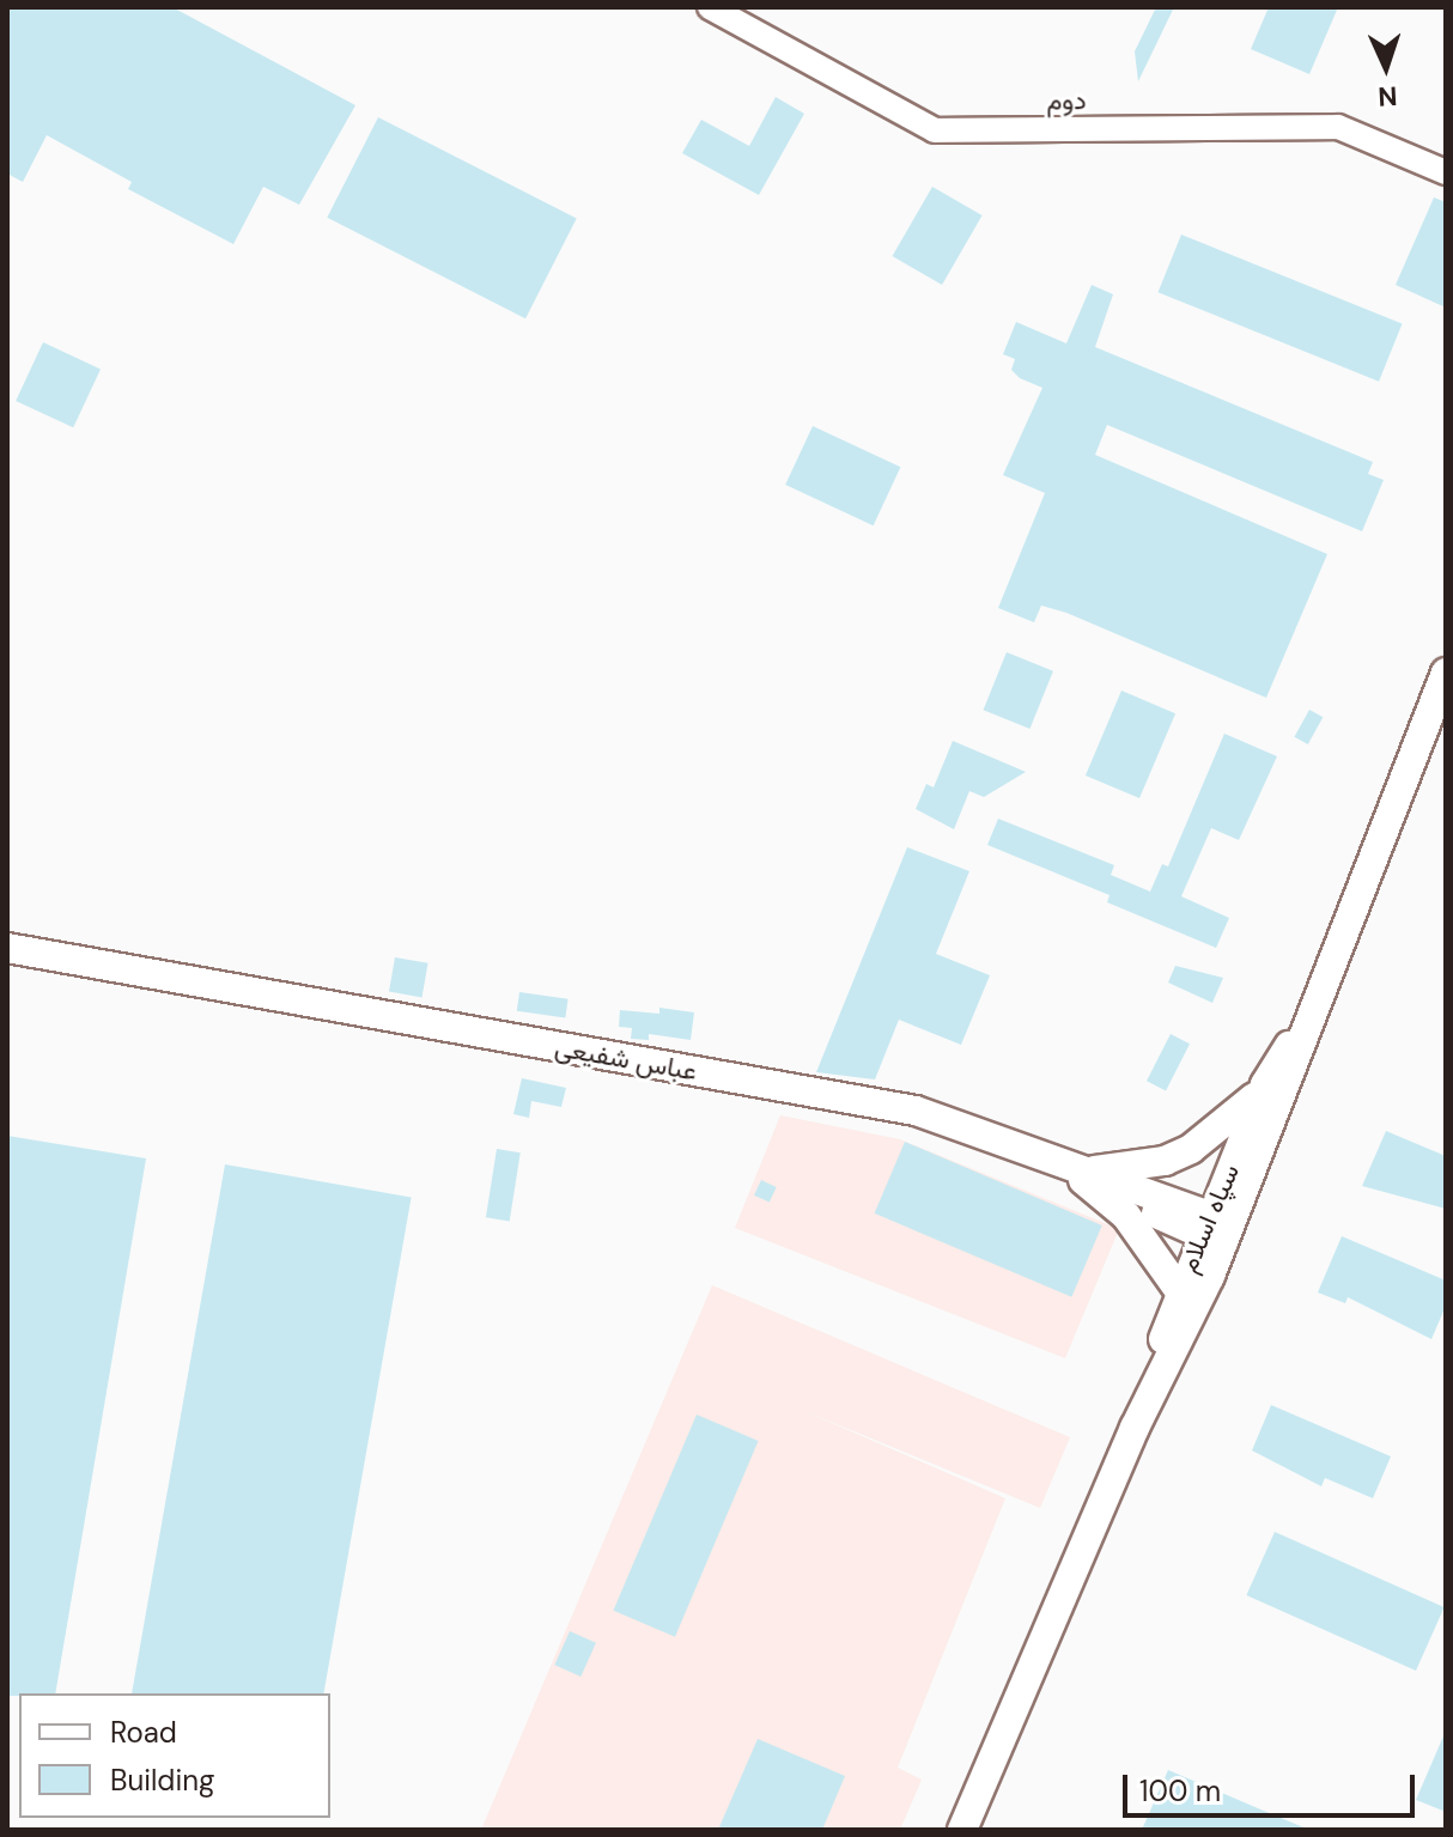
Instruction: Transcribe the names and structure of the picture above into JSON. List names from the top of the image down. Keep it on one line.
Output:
{"streets":{"main road":["عباس شفیعی","سپاه اسلام"],"lane":["دوم"]},"crossings":[["عباس شفیعی","سپاه اسلام"]],"legend":["Road","Building"],"scale_bar":"100 m","north":"bottom"}
